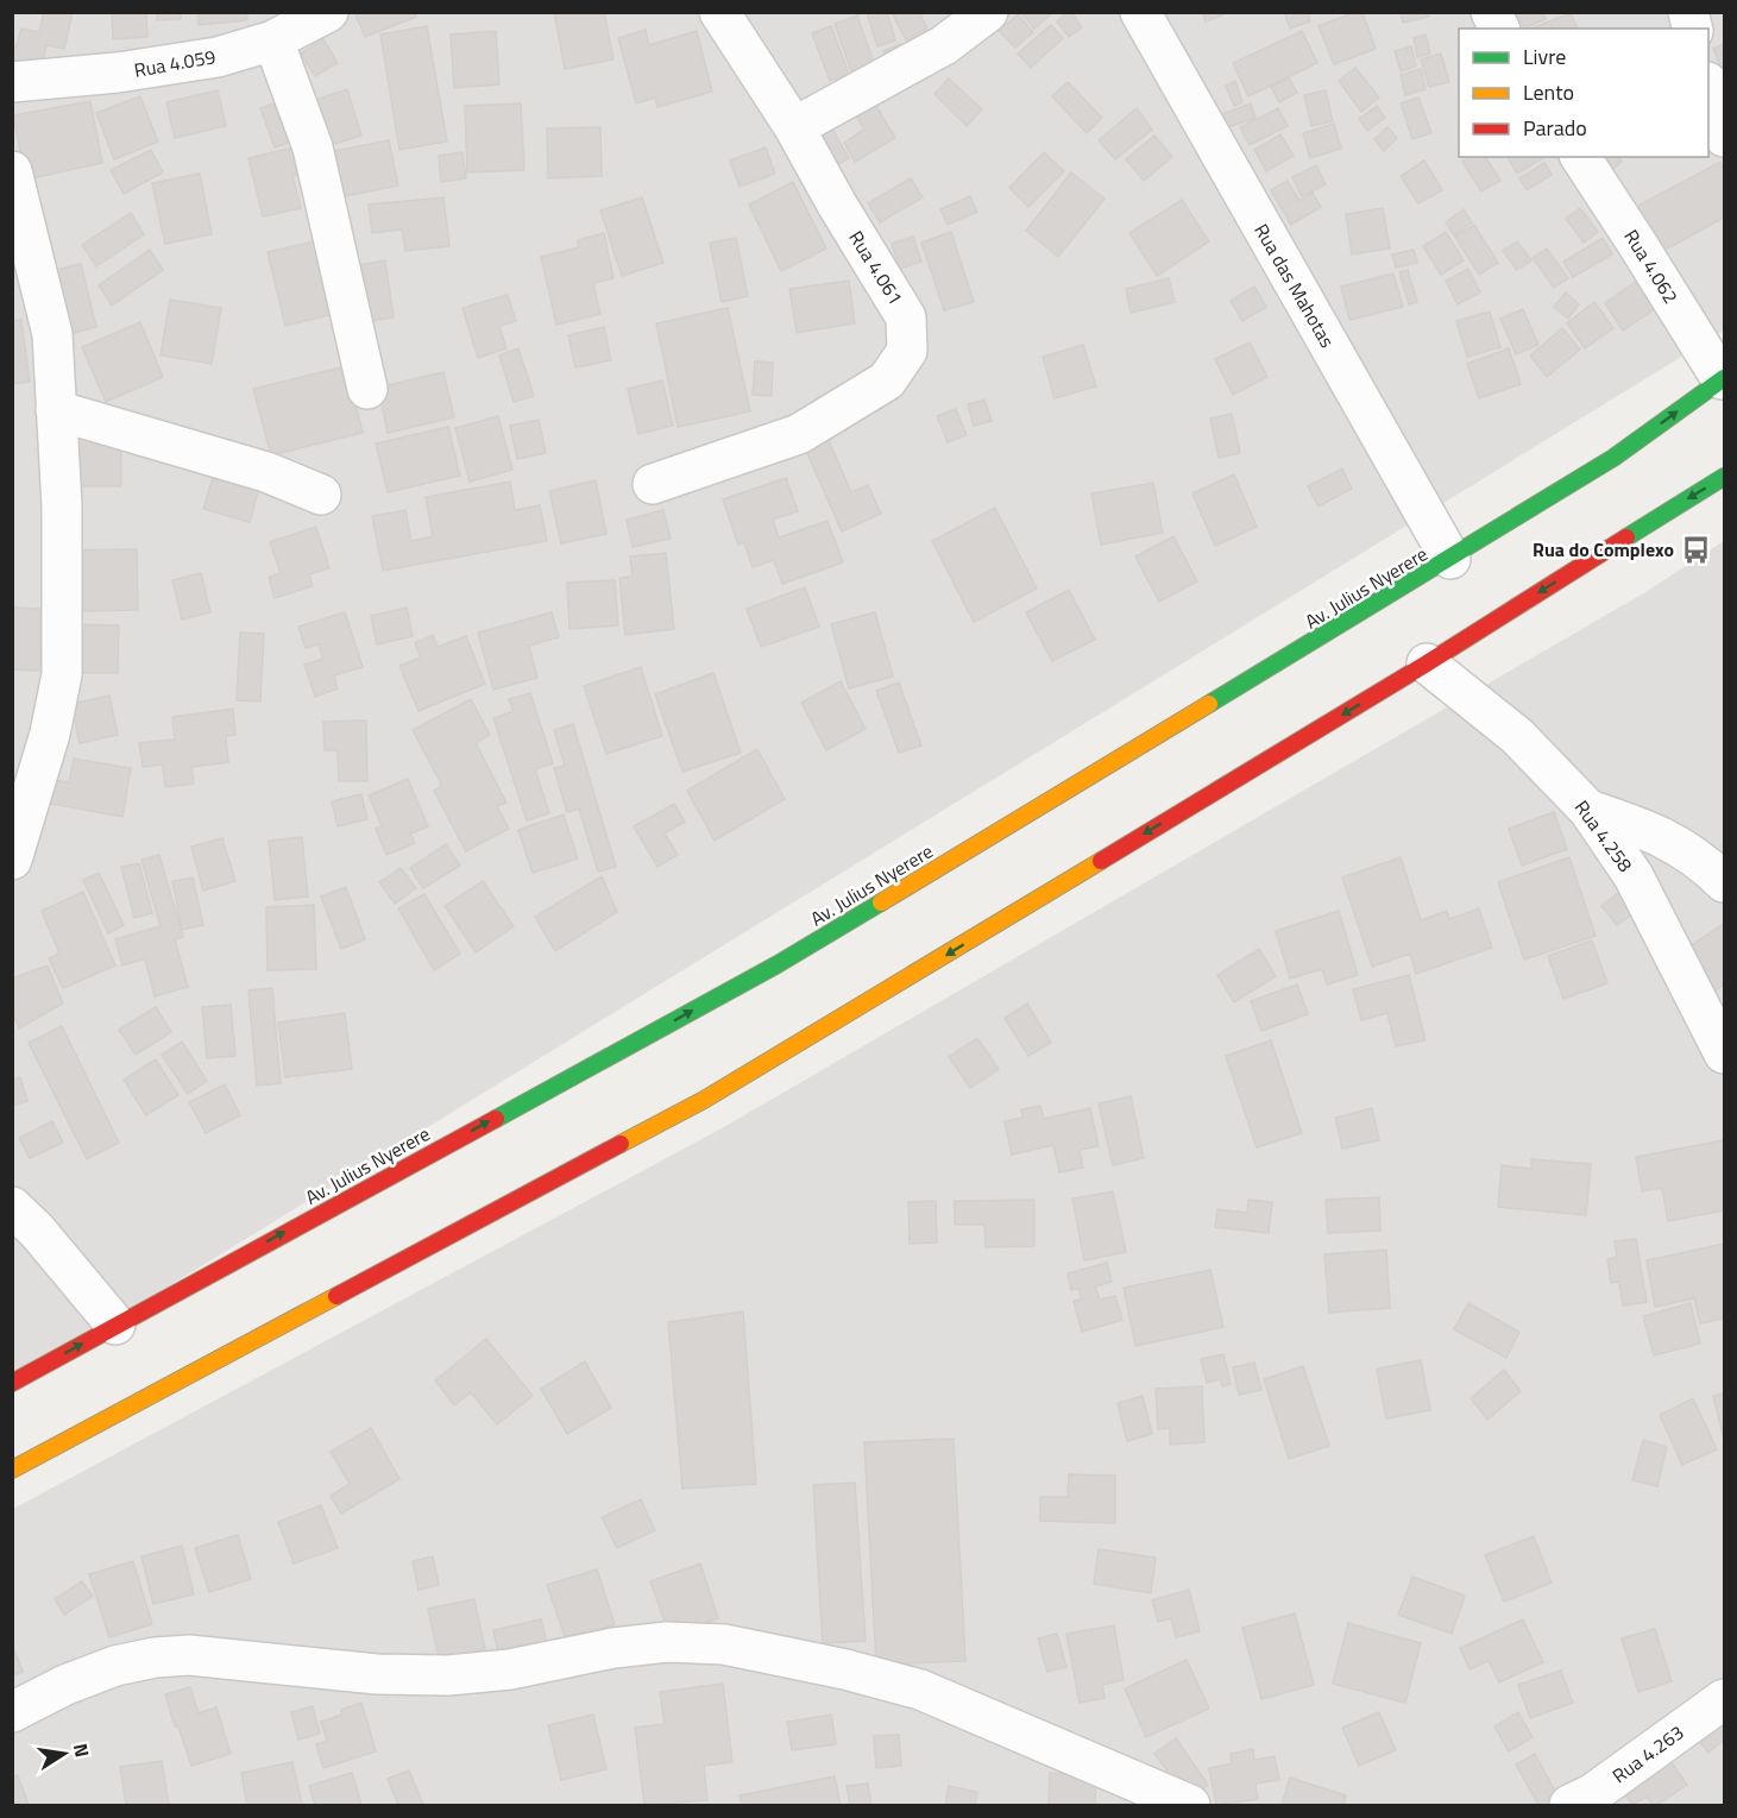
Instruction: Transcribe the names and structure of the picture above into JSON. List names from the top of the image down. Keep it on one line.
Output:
{"streets":{"main road":["Av. Julius Nyerere"],"street":["Rua 4.059","Rua 4.062","Rua 4.061","Rua das Mahotas","Rua 4.258","Rua 4.263"]},"crossings":[["Rua 4.062","Av. Julius Nyerere"],["Rua das Mahotas","Av. Julius Nyerere"]],"places":{"bus stop":["Rua do Complexo"]},"legend":["Livre","Lento","Parado"],"north":"right"}
